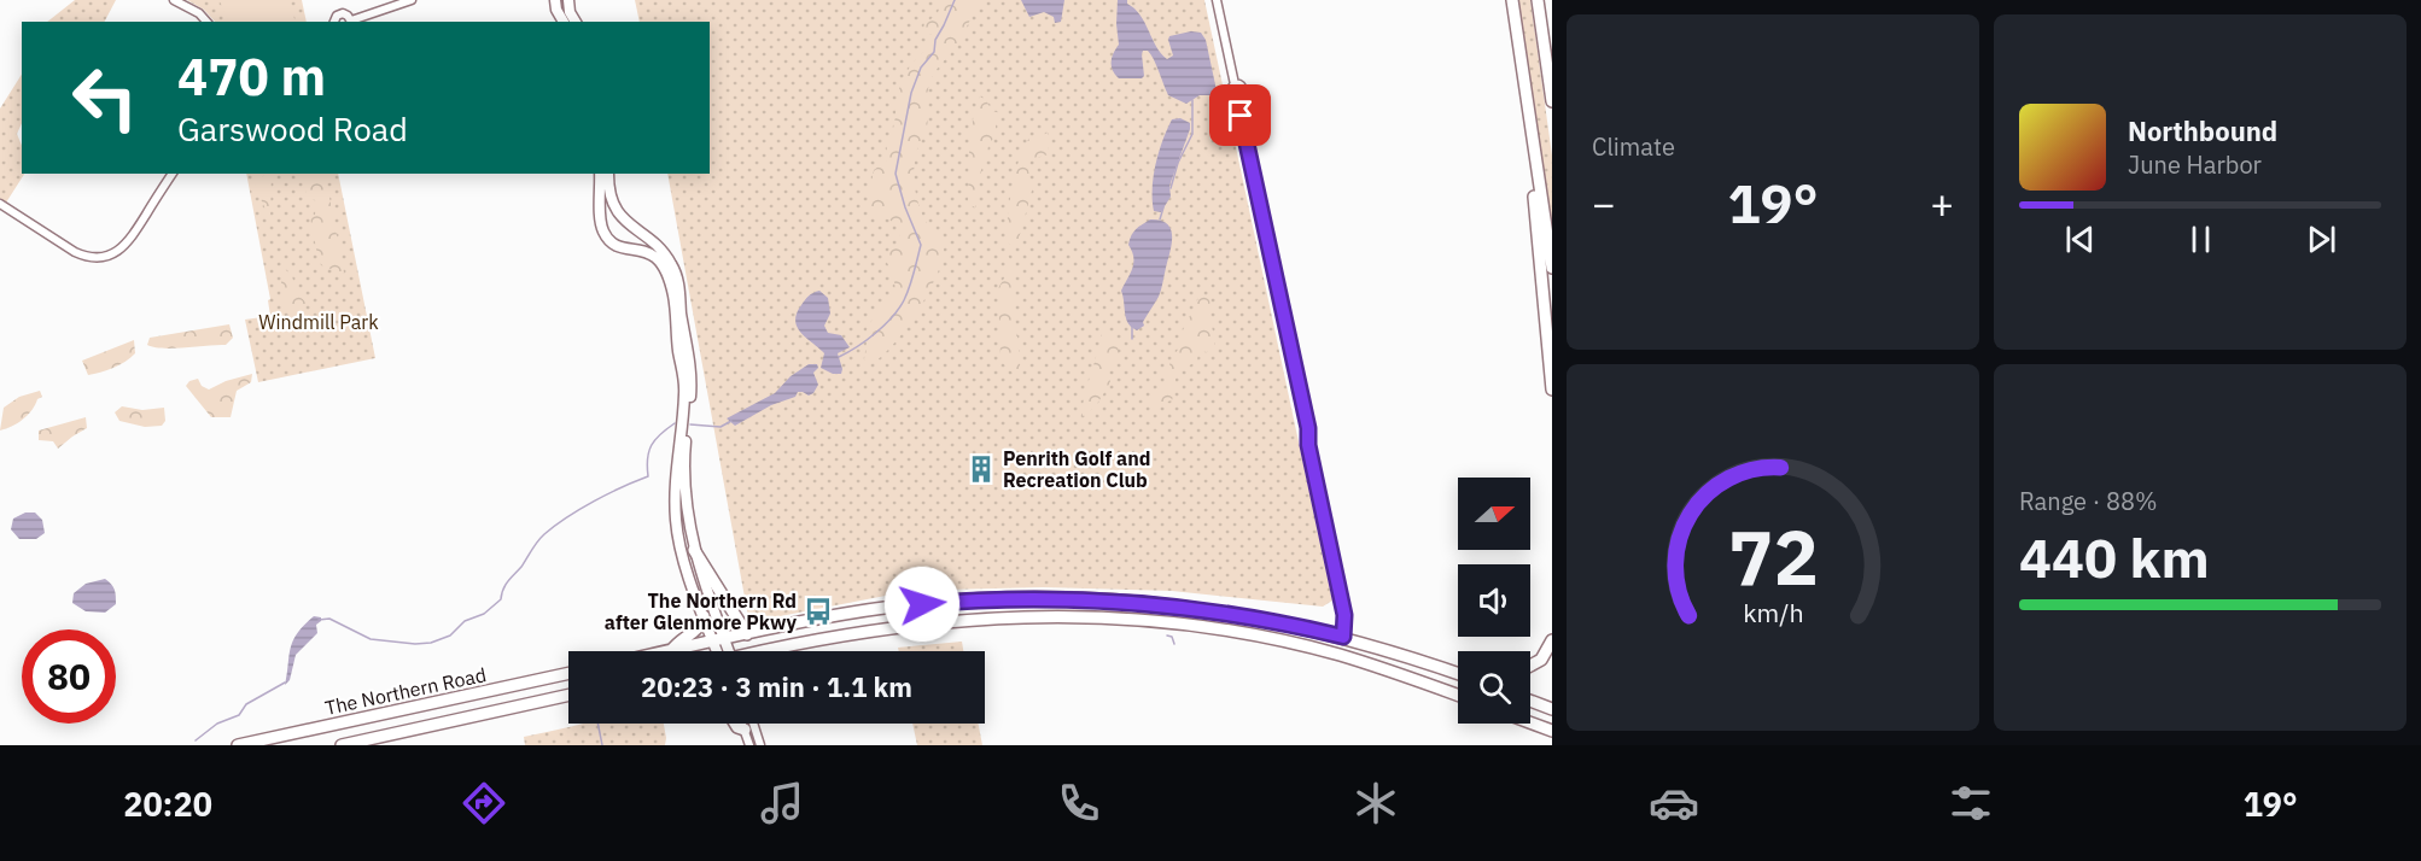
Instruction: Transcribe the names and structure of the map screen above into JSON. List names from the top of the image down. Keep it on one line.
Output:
{"streets":{"highway":["The Northern Road"]},"parks":["Windmill Park"],"places":{"building":["Penrith Golf and Recreation Club"],"bus stop":["The Northern Rd after Glenmore Pkwy"]},"north":"right","page":{"tile":["Climate",["Range · 88%","440 km"]],"turn":["470 m","Garswood Road"],"song":["Northbound","June Harbor"],"heat":["−","19°","+"],"limit":"80","trip":"20:23 · 3 min · 1.1 km","tabs":["20:20","19°"],"gauge":["72","km/h"]}}
